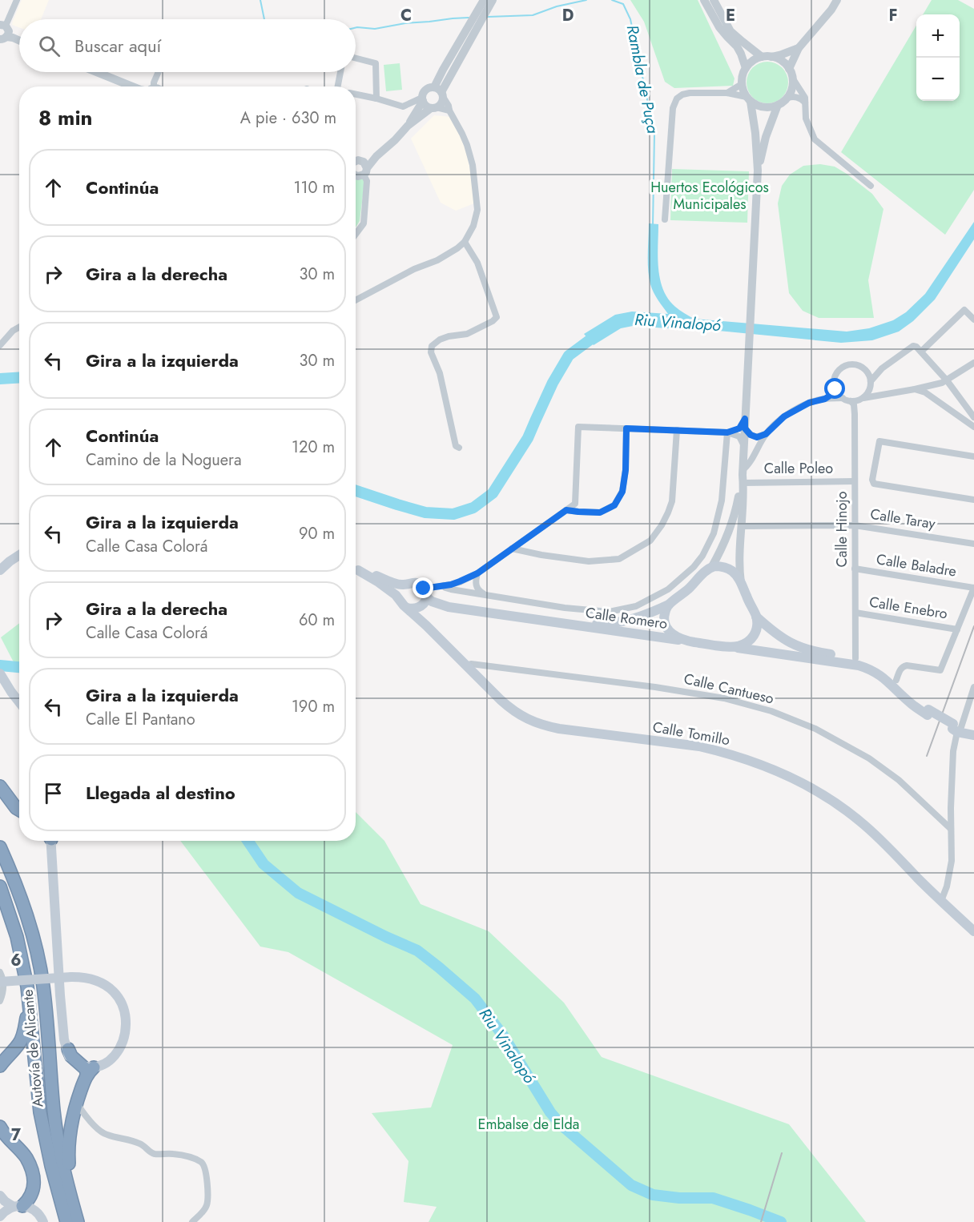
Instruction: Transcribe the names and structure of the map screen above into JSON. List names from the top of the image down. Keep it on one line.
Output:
{"streets":{"highway":["Autovía de Alicante"],"main road":["Calle Romero","Calle Tomillo"],"street":["Calle Poleo","Calle Taray","Calle Hinojo","Calle Baladre","Calle Enebro","Calle Cantueso"]},"crossings":[["Calle Poleo","Calle Hinojo"],["Calle Taray","Calle Hinojo"],["Calle Hinojo","Calle Baladre"],["Calle Hinojo","Calle Enebro"],["Calle Romero","Calle Tomillo"],["Calle Cantueso","Calle Tomillo"]],"water":["Rambla de Puça","Riu Vinalopó"],"parks":["Huertos Ecológicos Municipales","Embalse de Elda"],"page":{"map_buttons":["+","−"],"search":"Buscar aquí","heading":["8 min","A pie · 630 m"],"list":[["Continúa","110 m"],["Gira a la derecha","30 m"],["Gira a la izquierda","30 m"],["Continúa","Camino de la Noguera","120 m"],["Gira a la izquierda","Calle Casa Colorá","90 m"],["Gira a la derecha","Calle Casa Colorá","60 m"],["Gira a la izquierda","Calle El Pantano","190 m"],"Llegada al destino"]},"grid":{"columns":["C","D","E","F"],"rows":["6","7"]}}
